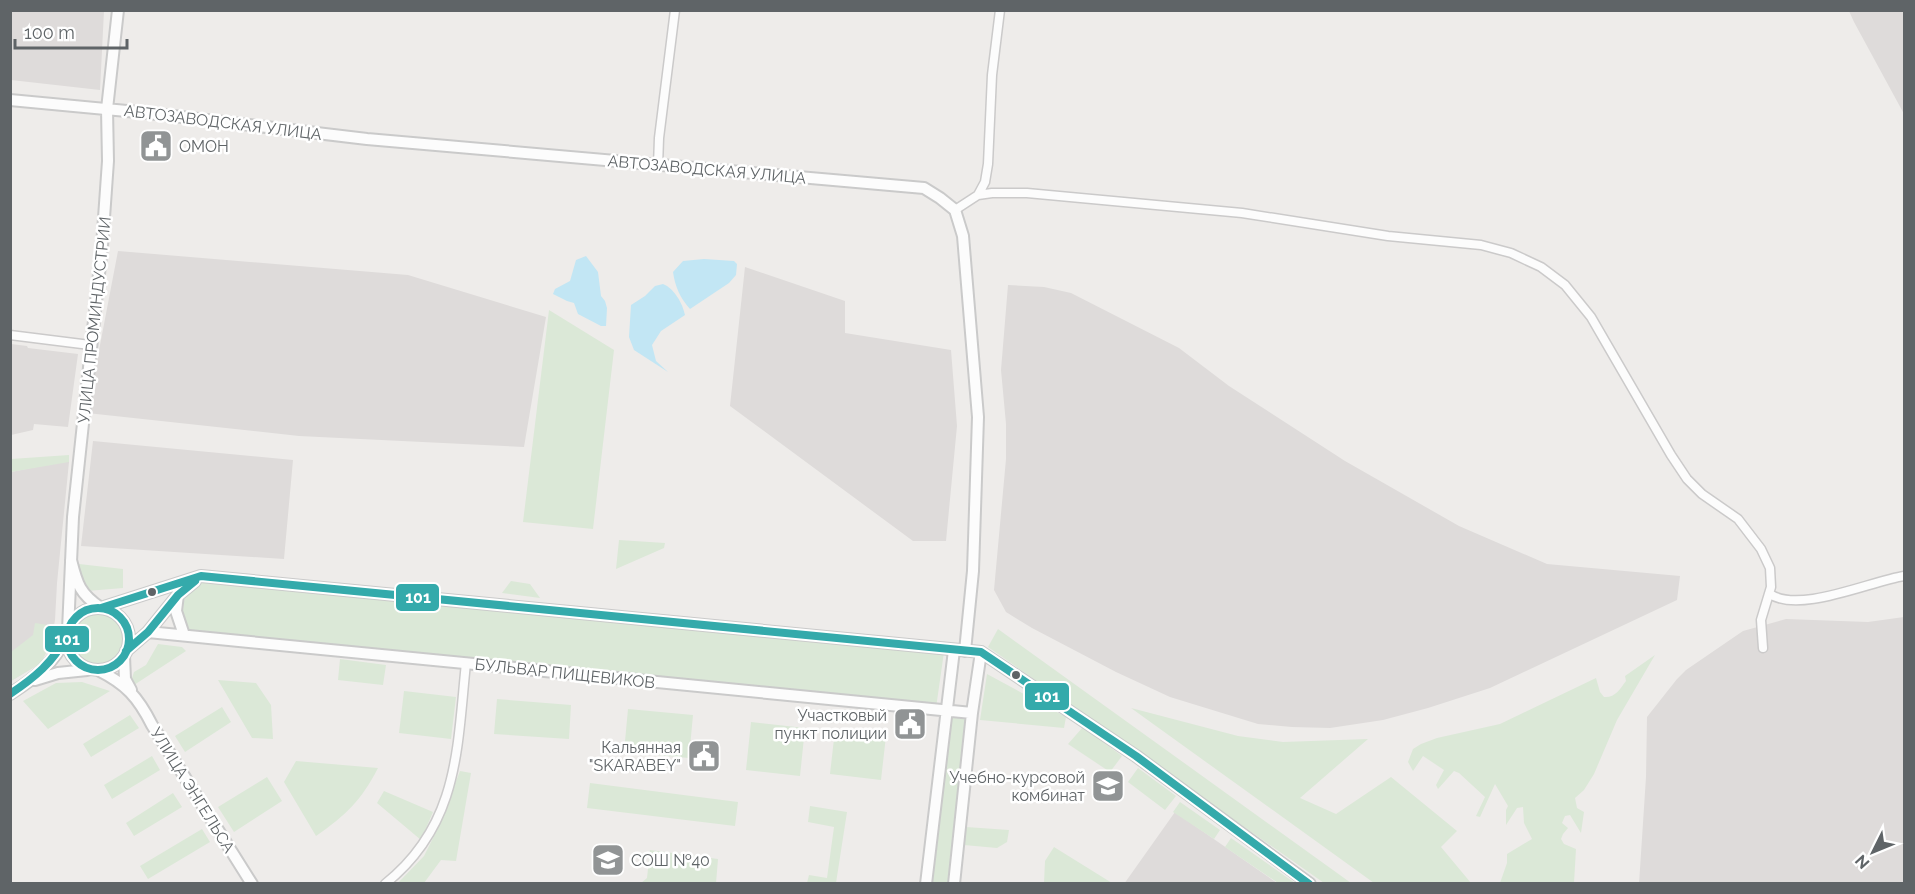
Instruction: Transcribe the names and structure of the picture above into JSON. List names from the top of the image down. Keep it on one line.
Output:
{"streets":{"main road":["АВТОЗАВОДСКАЯ УЛИЦА","УЛИЦА ПРОМИНДУСТРИИ","БУЛЬВАР ПИЩЕВИКОВ","УЛИЦА ЭНГЕЛЬСА"]},"crossings":[["АВТОЗАВОДСКАЯ УЛИЦА","УЛИЦА ПРОМИНДУСТРИИ"],["УЛИЦА ПРОМИНДУСТРИИ","УЛИЦА ЭНГЕЛЬСА"]],"places":{"public building":["ОМОН","Участковый пункт полиции","Кальянная \"SKARABEY\""],"school or university":["Учебно-курсовой комбинат","СОШ №40"]},"lines":["transit line 101"],"scale_bar":"100 m","north":"bottom left"}
